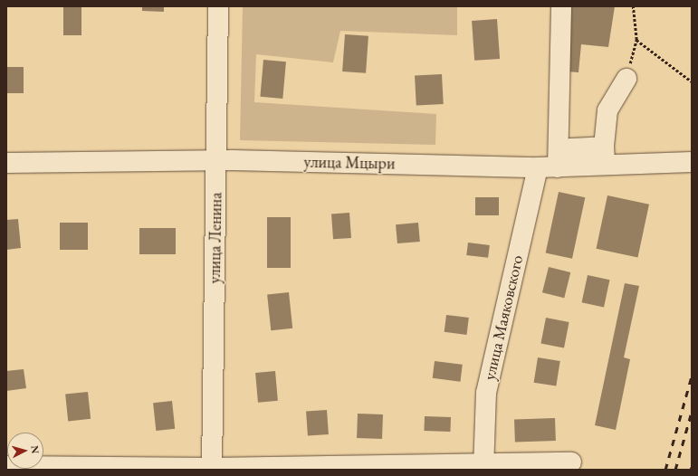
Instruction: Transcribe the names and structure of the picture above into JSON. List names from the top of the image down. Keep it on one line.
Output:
{"streets":{"street":["улица Мцыри","улица Ленина","улица Маяковского"]},"crossings":[["улица Мцыри","улица Ленина"],["улица Мцыри","улица Маяковского"]],"north":"right"}
